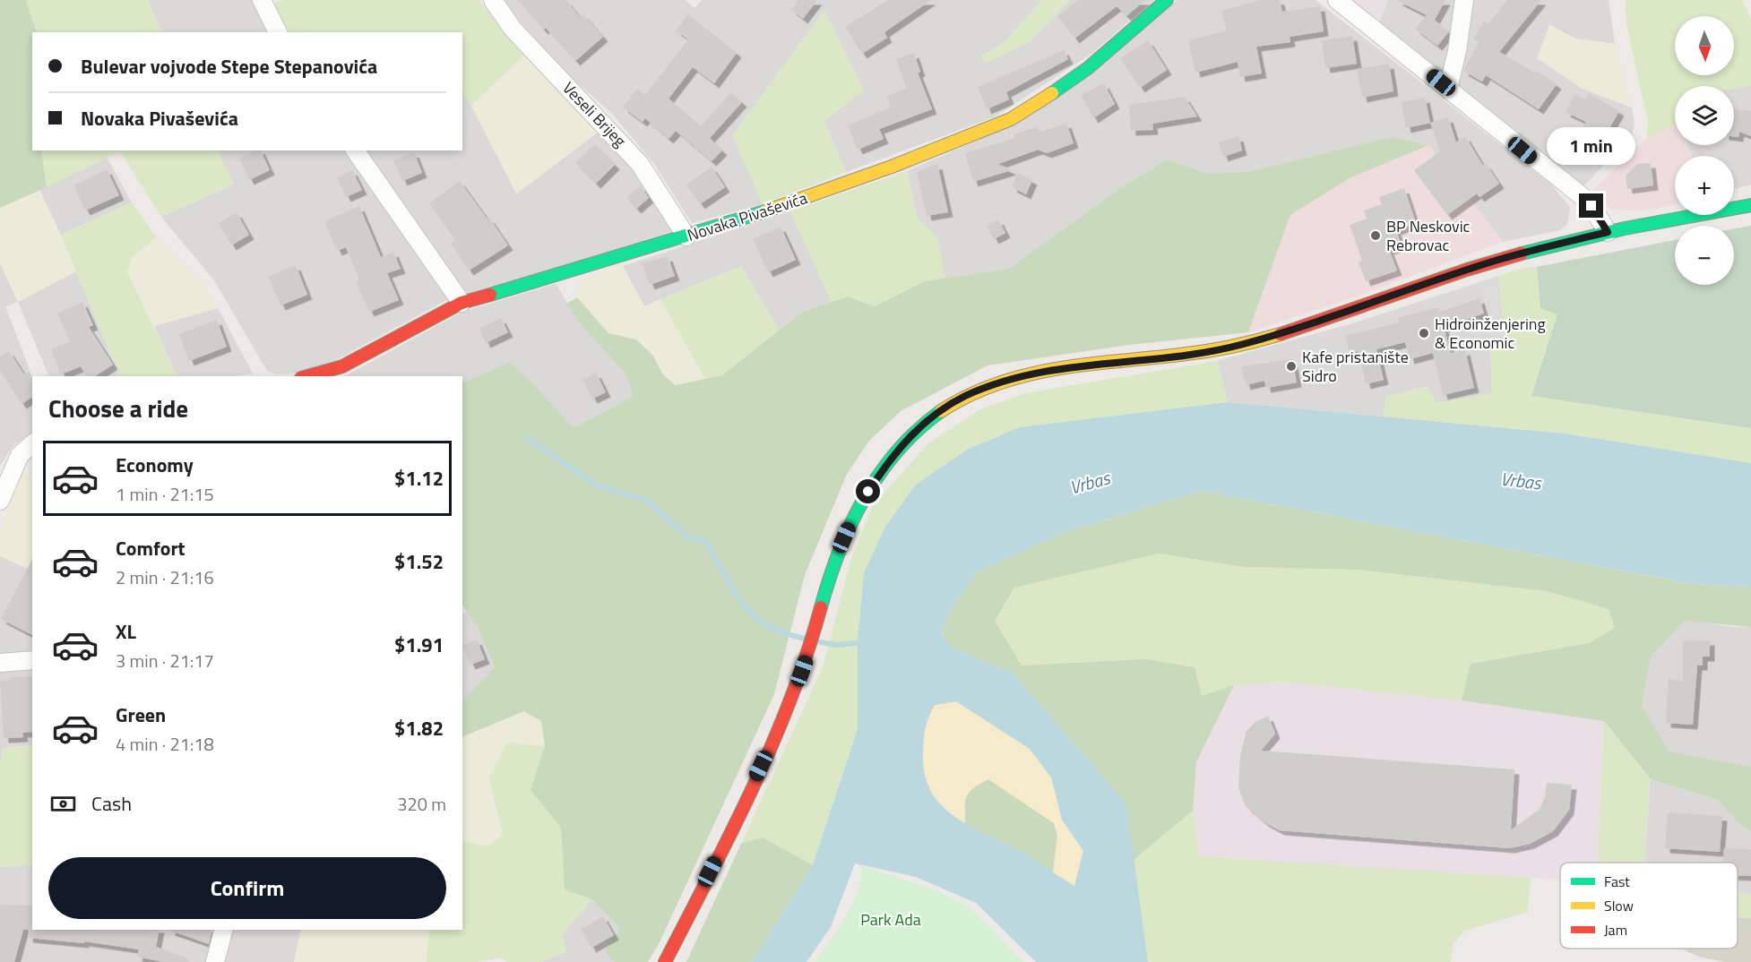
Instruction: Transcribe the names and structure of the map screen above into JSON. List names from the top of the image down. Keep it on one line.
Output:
{"streets":{"main road":["Novaka Pivaševića"],"street":["Veseli Brijeg"]},"crossings":[["Veseli Brijeg","Novaka Pivaševića"]],"water":["Vrbas"],"parks":["Park Ada"],"places":["BP Neskovic Rebrovac","Hidroinženjering & Economic","Kafe pristanište Sidro"],"legend":["Fast","Slow","Jam"],"north":"bottom","page":{"map_buttons":["+","−"],"banner":["Bulevar vojvode Stepe Stepanovića","Novaka Pivaševića"],"bubble":"1 min","heading":"Choose a ride","list":[{"name":"Economy","note":"1 min · 21:15","value":"$1.12"},{"name":"Comfort","note":"2 min · 21:16","value":"$1.52"},{"name":"XL","note":"3 min · 21:17","value":"$1.91"},{"name":"Green","note":"4 min · 21:18","value":"$1.82"}],"pay":["Cash","320 m"],"buttons":"Confirm"}}
